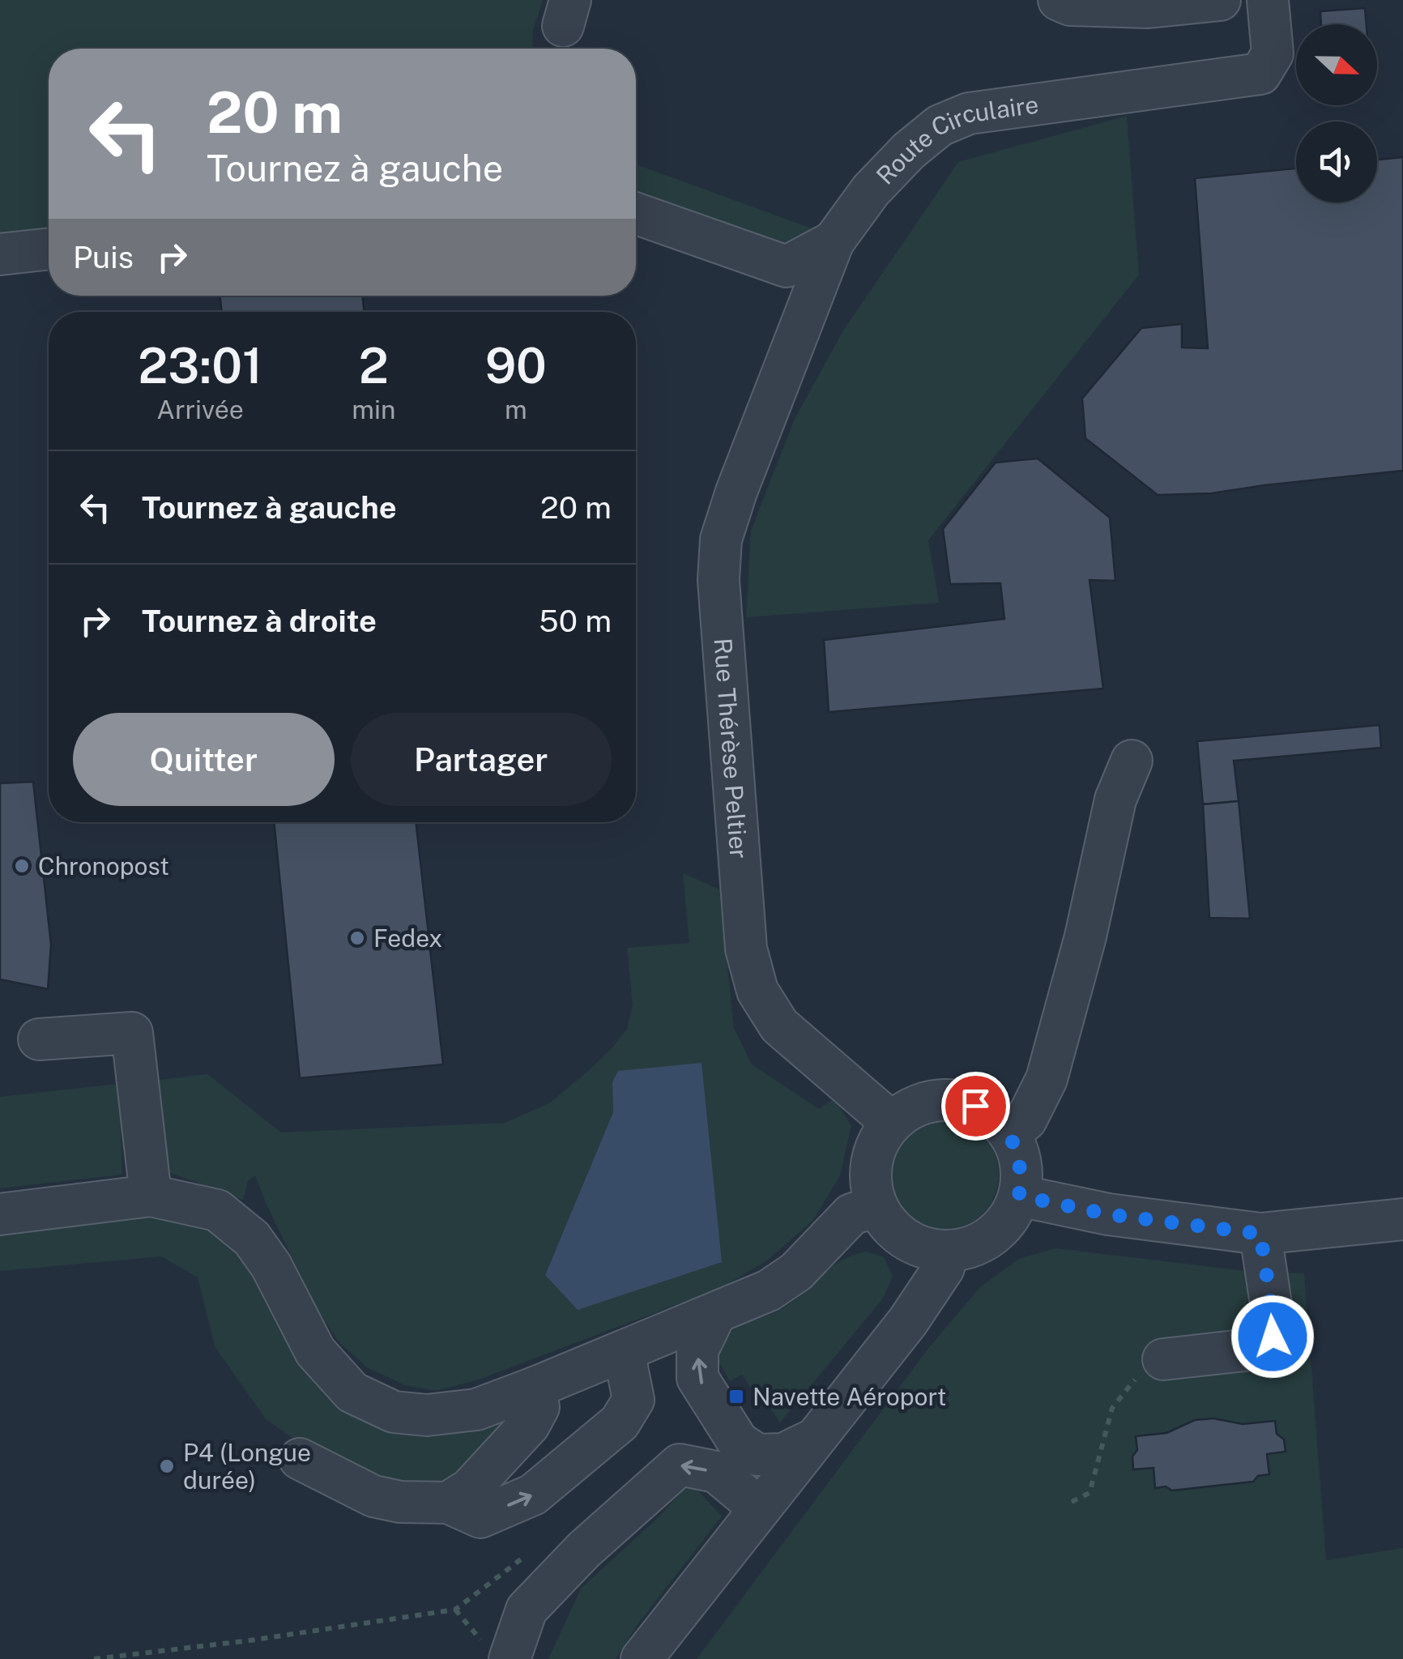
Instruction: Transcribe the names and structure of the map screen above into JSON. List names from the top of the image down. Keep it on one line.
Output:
{"streets":{"street":["Route Circulaire","Rue Thérèse Peltier"]},"crossings":[["Route Circulaire","Rue Thérèse Peltier"]],"places":{"other":["Chronopost","Fedex","P4 (Longue durée)"],"transit":["Navette Aéroport"]},"north":"right","page":{"turn":["20 m","Tournez à gauche"],"then":"Puis","eta":["23:01","Arrivée","2","min","90","m"],"list":[{"name":"Tournez à gauche","value":"20 m"},{"name":"Tournez à droite","value":"50 m"}],"buttons":["Quitter","Partager"]}}
